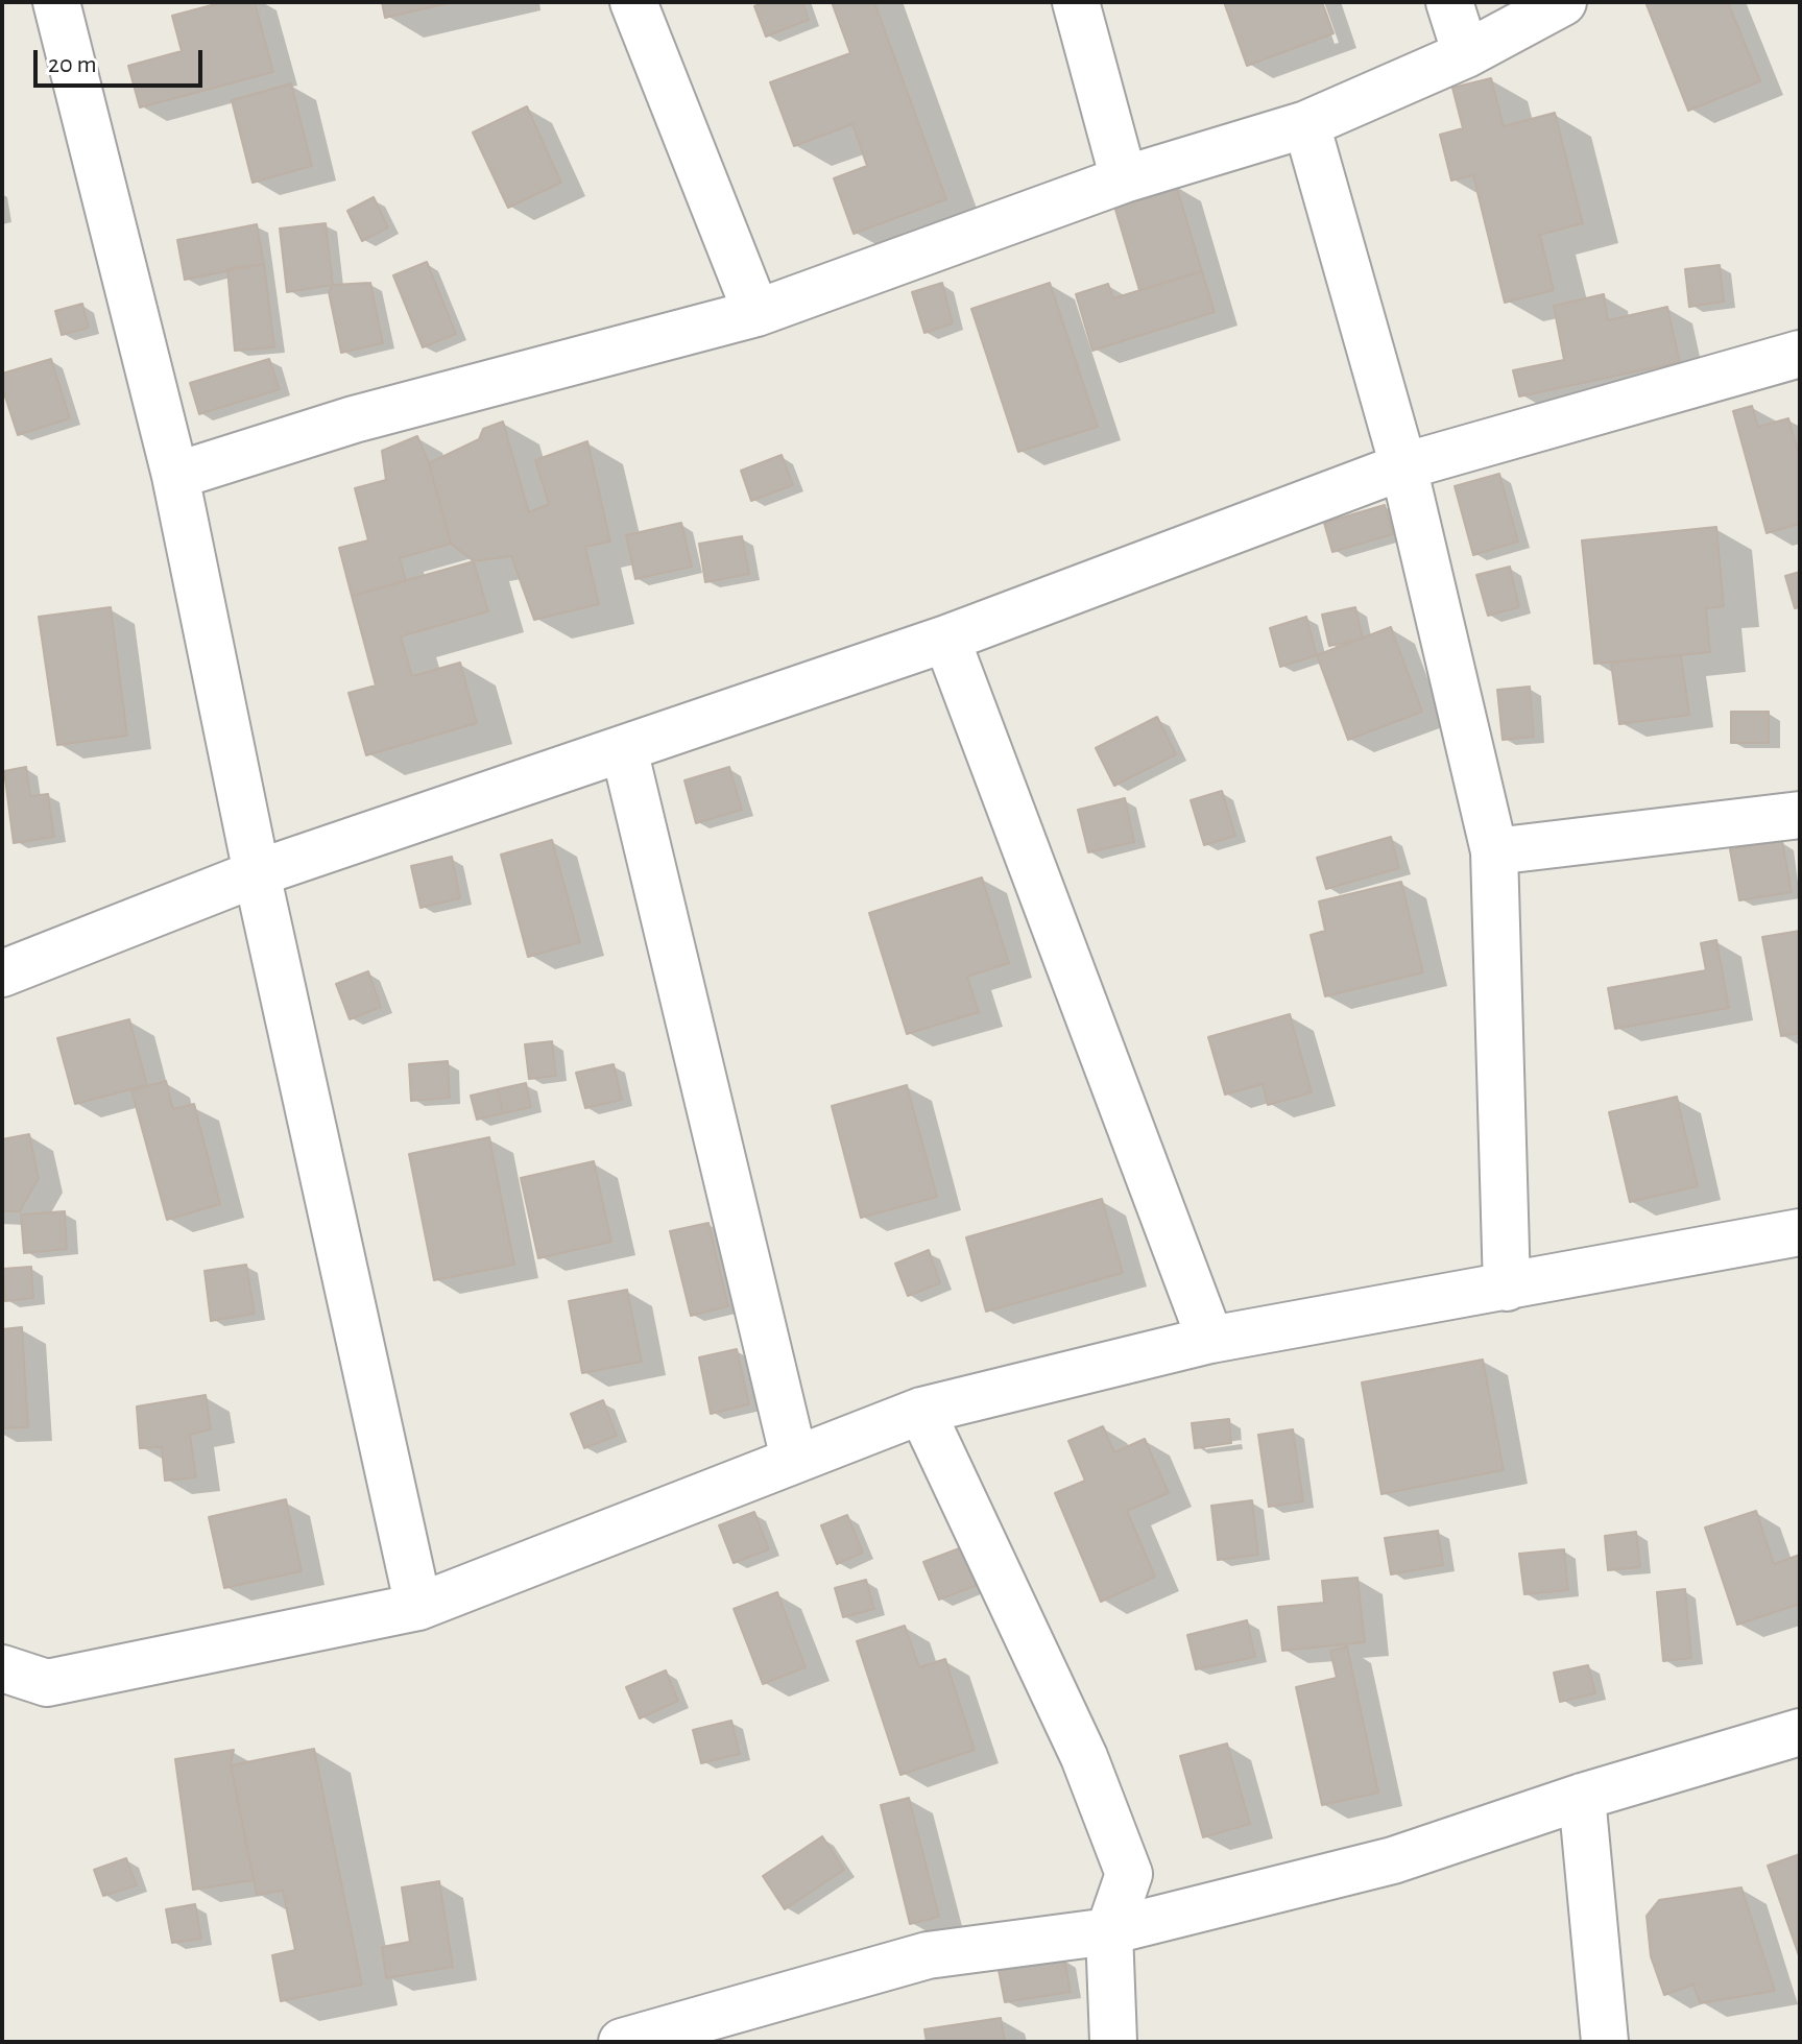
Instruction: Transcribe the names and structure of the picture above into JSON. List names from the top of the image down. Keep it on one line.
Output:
{"scale_bar":"20 m"}
